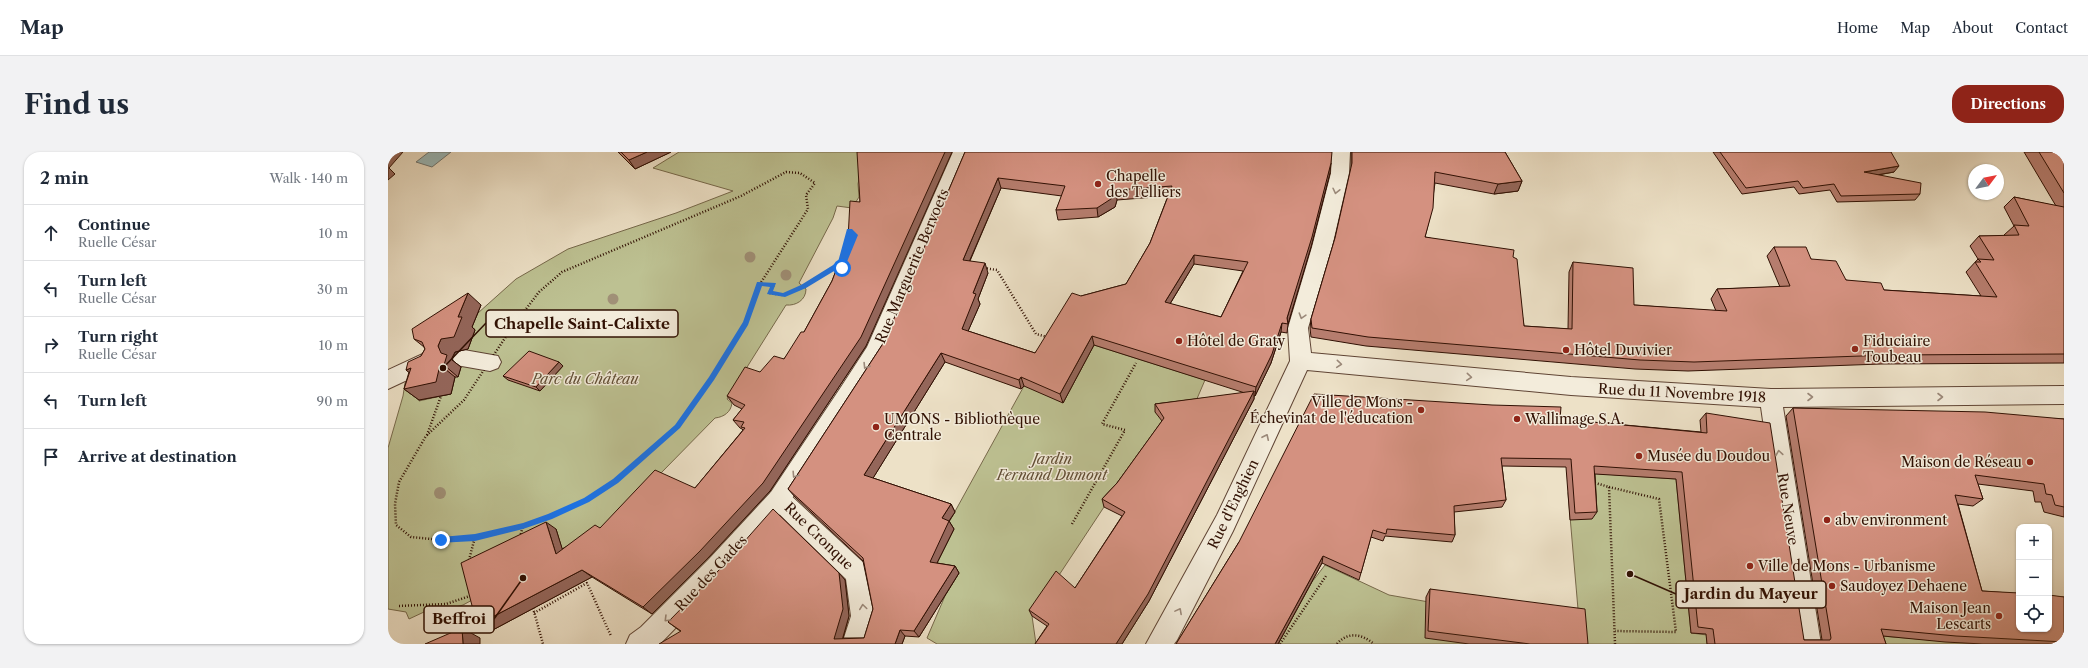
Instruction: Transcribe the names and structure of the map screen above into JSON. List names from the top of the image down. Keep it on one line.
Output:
{"streets":{"street":["Rue Marguerite Bervoets","Rue du 11 Novembre 1918","Rue d'Enghien","Rue Neuve","Rue Cronque","Rue des Gades"]},"crossings":[["Rue Marguerite Bervoets","Rue Cronque"],["Rue Marguerite Bervoets","Rue des Gades"],["Rue du 11 Novembre 1918","Rue d'Enghien"],["Rue du 11 Novembre 1918","Rue Neuve"],["Rue Cronque","Rue des Gades"]],"one_way":["Rue Marguerite Bervoets","Rue du 11 Novembre 1918","Rue d'Enghien","Rue Neuve","Rue Cronque","Rue des Gades"],"parks":["Parc du Château","Jardin Fernand Dumont"],"places":["Chapelle des Telliers","Hôtel de Graty","Fiduciaire Toubeau","Hôtel Duvivier","Chapelle Saint-Calixte","Ville de Mons - Échevinat de l'éducation","Wallimage S.A.","UMONS - Bibliothèque Centrale","Musée du Doudou","Maison de Réseau","abv environment","Ville de Mons - Urbanisme","Jardin du Mayeur","Beffroi","Saudoyez Dehaene","Maison Jean Lescarts"],"north":"top right","page":{"header":"Map","nav":["Home","Map","About","Contact"],"buttons":"Directions","title":"Find us","heading":["2 min","Walk · 140 m"],"list":[["Continue","Ruelle César","10 m"],["Turn left","Ruelle César","30 m"],["Turn right","Ruelle César","10 m"],["Turn left","90 m"],"Arrive at destination"],"map_buttons":["+","−"]}}
